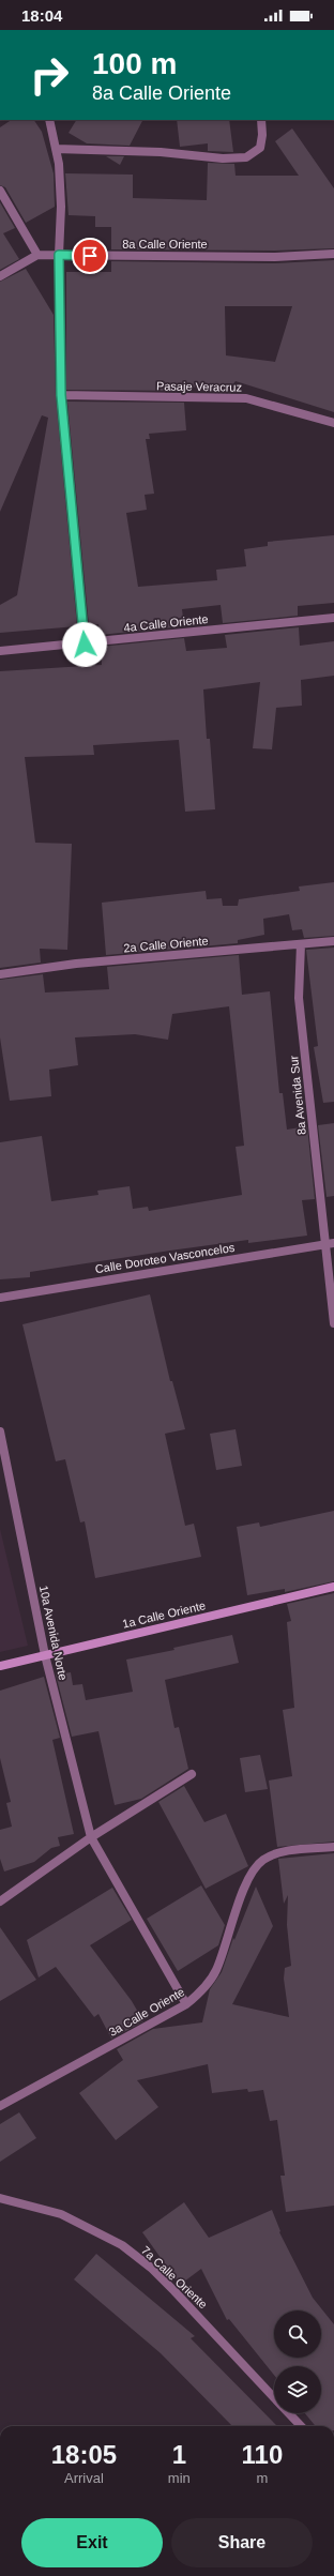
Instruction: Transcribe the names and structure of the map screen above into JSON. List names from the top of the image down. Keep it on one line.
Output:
{"streets":{"street":["8a Calle Oriente","Pasaje Veracruz","4a Calle Oriente","2a Calle Oriente","8a Avenida Sur","Calle Doroteo Vasconcelos","1a Calle Oriente","10a Avenida Norte","3a Calle Oriente","7a Calle Oriente"]},"crossings":[["2a Calle Oriente","8a Avenida Sur"],["8a Avenida Sur","Calle Doroteo Vasconcelos"],["1a Calle Oriente","10a Avenida Norte"],["10a Avenida Norte","3a Calle Oriente"]],"page":{"status":"18:04","turn":["100 m","8a Calle Oriente"],"eta":["18:05","Arrival","1","min","110","m"],"buttons":["Exit","Share"]}}
